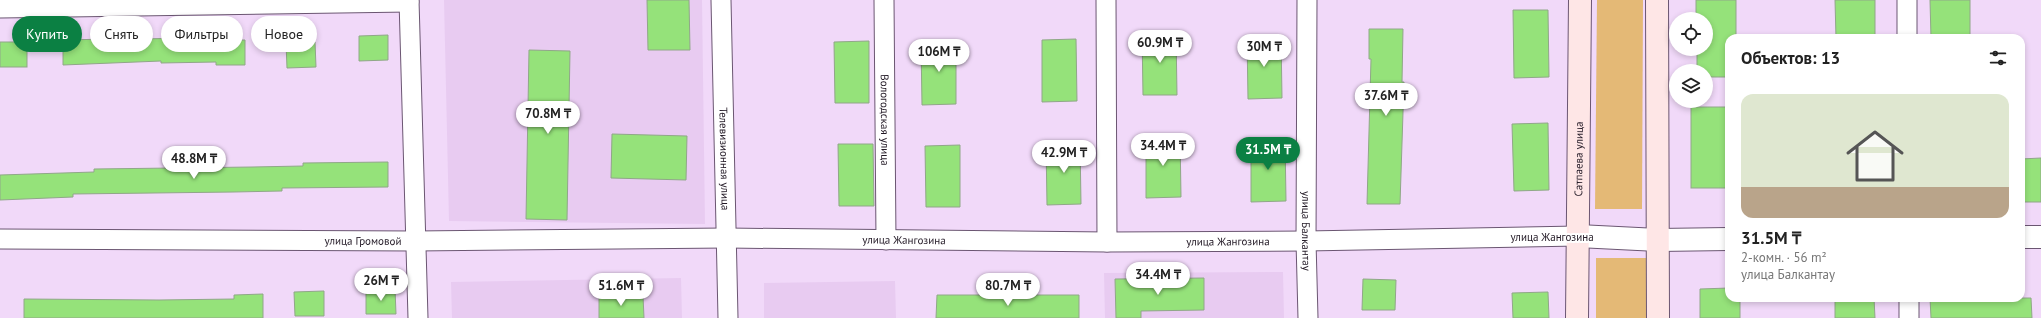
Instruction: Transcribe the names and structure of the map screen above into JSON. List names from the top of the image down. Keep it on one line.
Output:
{"streets":{"main road":["Сатпаева улица"],"street":["Вологодская улица","Телевизионная улица","улица Балкантау","улица Жангозина","улица Громовой"]},"crossings":[["Вологодская улица","улица Жангозина"],["Телевизионная улица","улица Жангозина"],["Телевизионная улица","улица Громовой"],["Сатпаева улица","улица Жангозина"],["улица Балкантау","улица Жангозина"],["улица Жангозина","улица Громовой"]],"page":{"chip":["Купить","Снять","Фильтры","Новое"],"price":["60.9M ₸","30M ₸","106M ₸","37.6M ₸","70.8M ₸","34.4M ₸","31.5M ₸","42.9M ₸","48.8M ₸","34.4M ₸","26M ₸","51.6M ₸","80.7M ₸"],"heading":"Объектов: 13","list":[{"name":"31.5M ₸","note":"2-комн. · 56 m² · улица Балкантау"}]}}
